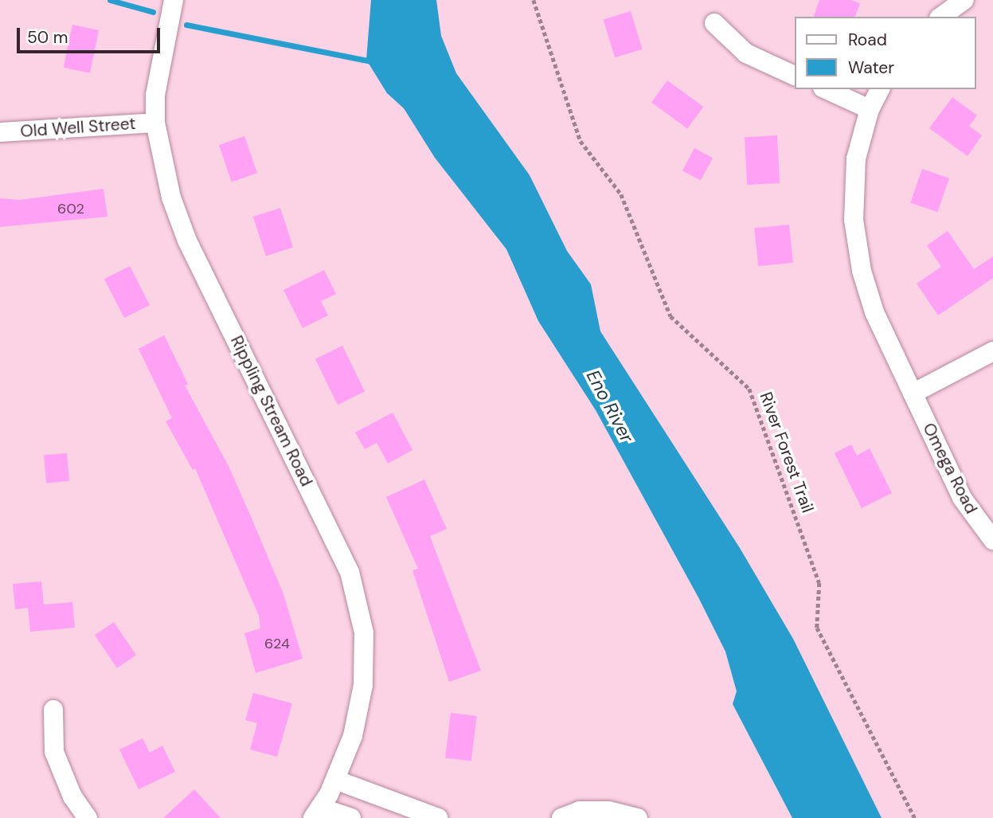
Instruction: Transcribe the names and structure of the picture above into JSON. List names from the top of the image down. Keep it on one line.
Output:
{"streets":{"street":["Old Well Street","Rippling Stream Road","Omega Road"],"path":["River Forest Trail"]},"crossings":[["Old Well Street","Rippling Stream Road"]],"water":["Eno River"],"house_numbers":["602","624"],"legend":["Road","Water"],"scale_bar":"50 m"}
